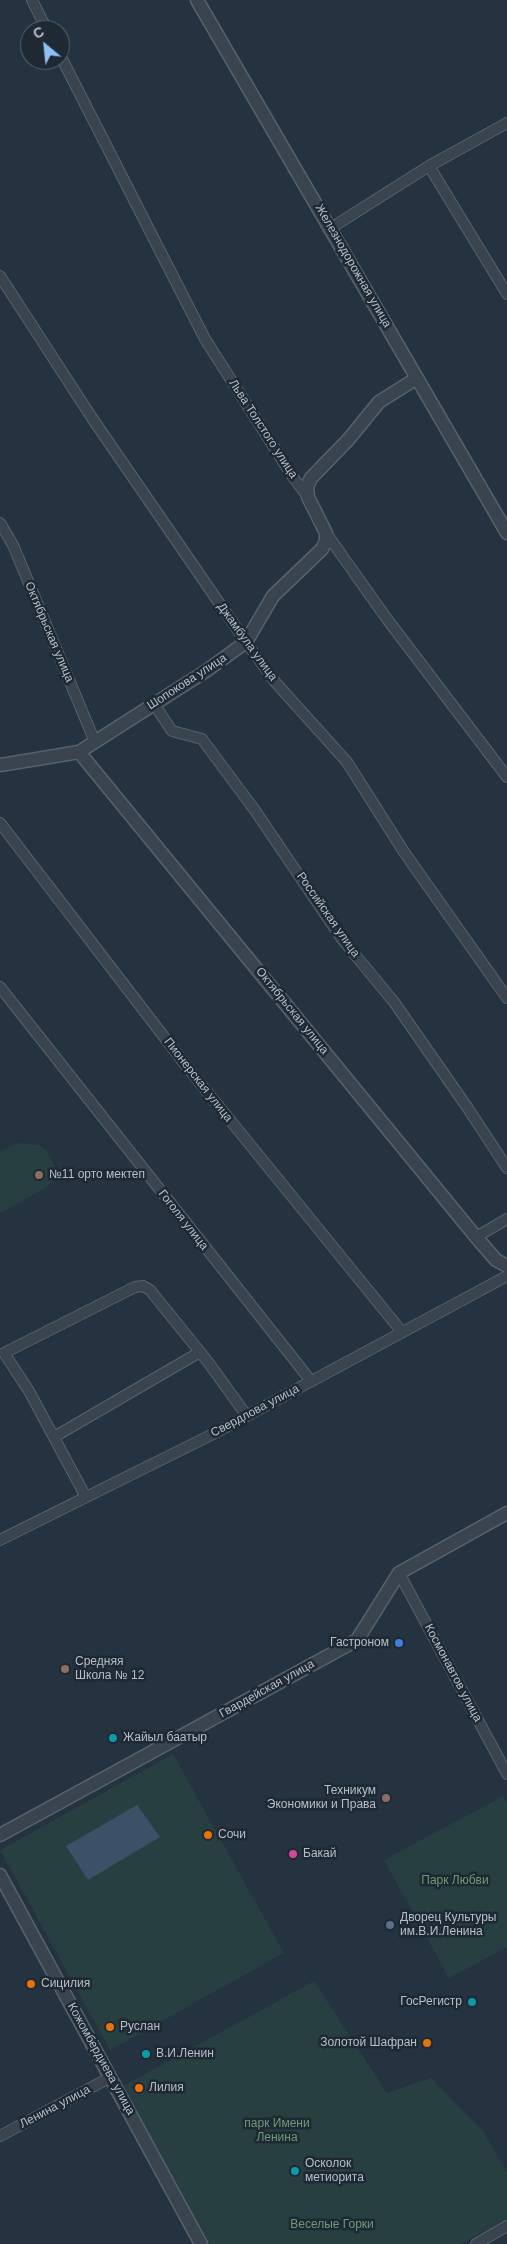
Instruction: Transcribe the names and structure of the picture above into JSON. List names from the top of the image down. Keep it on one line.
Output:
{"streets":{"street":["Железнодорожная улица","Льва Толстого улица","Октябрьская улица","Джамбула улица","Шопокова улица","Российская улица","Пионерская улица","Гоголя улица","Свердлова улица","Космонавтов улица","Гвардейская улица","Кожомбердиева улица","Ленина улица"]},"crossings":[["Льва Толстого улица","Шопокова улица"],["Октябрьская улица","Шопокова улица"],["Джамбула улица","Шопокова улица"],["Шопокова улица","Российская улица"],["Пионерская улица","Свердлова улица"],["Гоголя улица","Свердлова улица"],["Космонавтов улица","Гвардейская улица"],["Кожомбердиева улица","Ленина улица"]],"parks":["Парк Любви","парк Имени Ленина","Веселые Горки"],"places":["№11 орто мектеп","Гастроном","Средняя Школа № 12","Жайыл баатыр","Техникум Экономики и Права","Сочи","Бакай","Дворец Культуры им.В.И.Ленина","Сицилия","ГосРегистр","Руслан","Золотой Шафран","В.И.Ленин","Лилия","Осколок метиорита"],"north":"top left"}
